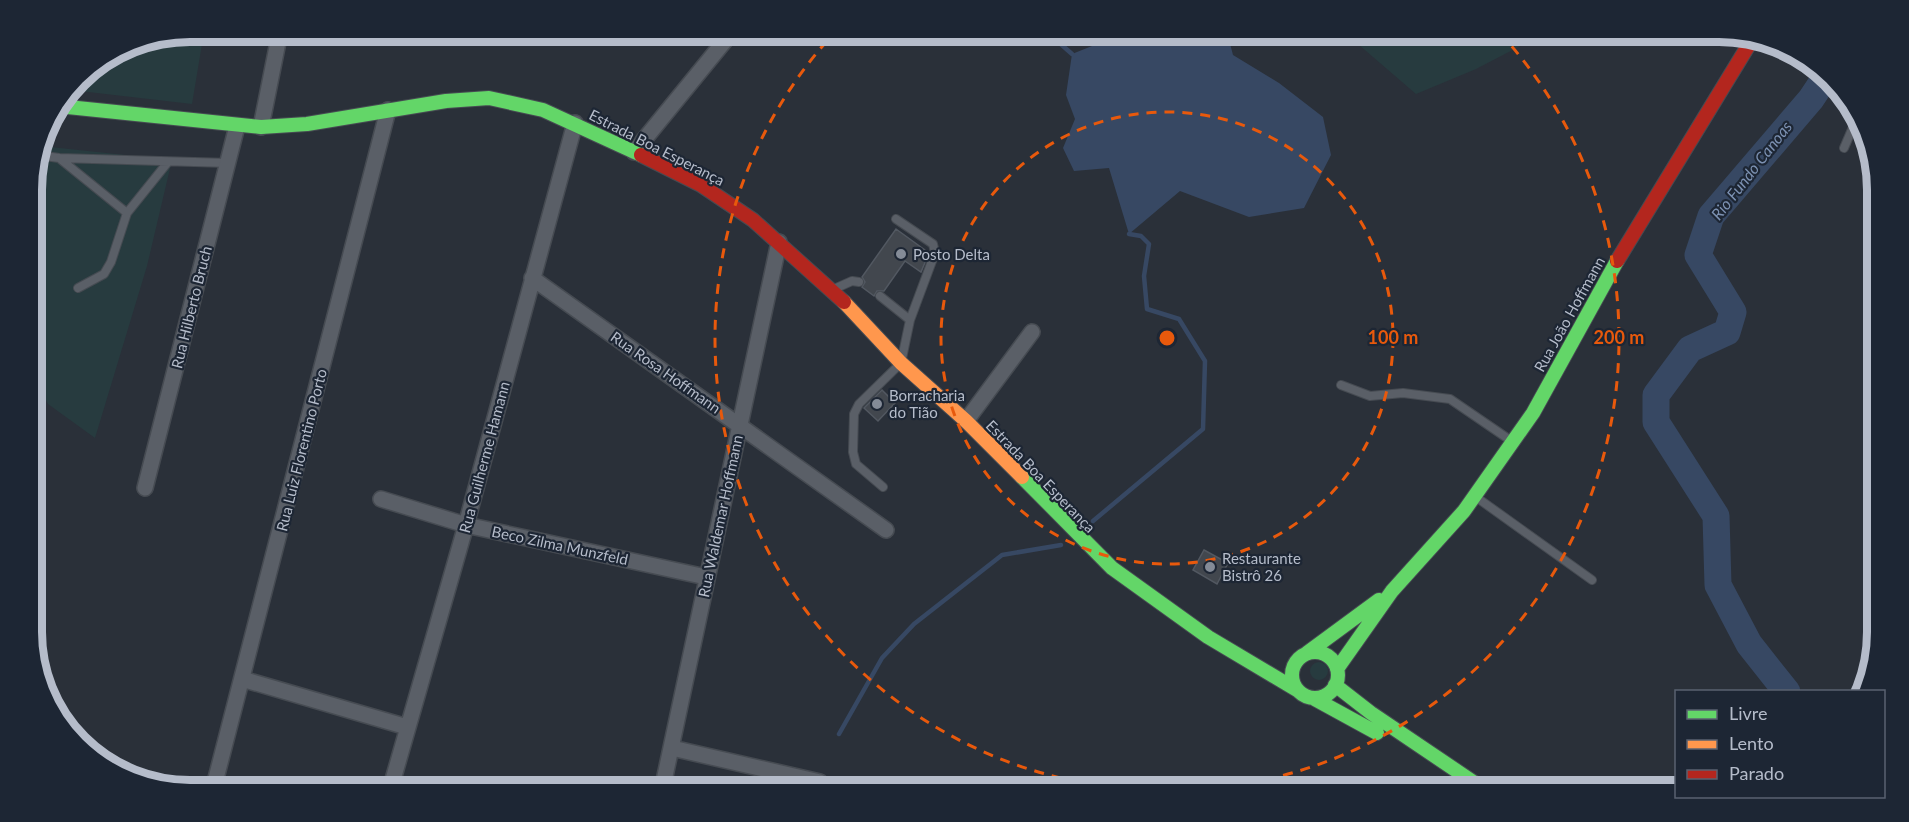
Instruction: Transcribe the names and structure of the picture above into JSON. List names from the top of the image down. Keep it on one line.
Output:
{"streets":{"street":["Estrada Boa Esperança","Rua Hilberto Bruch","Rua João Hoffmann","Rua Rosa Hoffmann","Rua Luiz Florentino Porto","Rua Guilherme Hamann","Rua Waldemar Hoffmann","Beco Zilma Munzfeld"]},"crossings":[["Estrada Boa Esperança","Rua Hilberto Bruch"],["Estrada Boa Esperança","Rua João Hoffmann"],["Estrada Boa Esperança","Rua Luiz Florentino Porto"],["Estrada Boa Esperança","Rua Guilherme Hamann"],["Estrada Boa Esperança","Rua Waldemar Hoffmann"],["Rua Rosa Hoffmann","Rua Guilherme Hamann"],["Rua Rosa Hoffmann","Rua Waldemar Hoffmann"],["Rua Guilherme Hamann","Beco Zilma Munzfeld"],["Rua Waldemar Hoffmann","Beco Zilma Munzfeld"]],"water":["Rio Fundo Canoas"],"places":["Posto Delta","Borracharia do Tião","Restaurante Bistrô 26"],"legend":["Livre","Lento","Parado"],"rings":["100 m","200 m"]}
